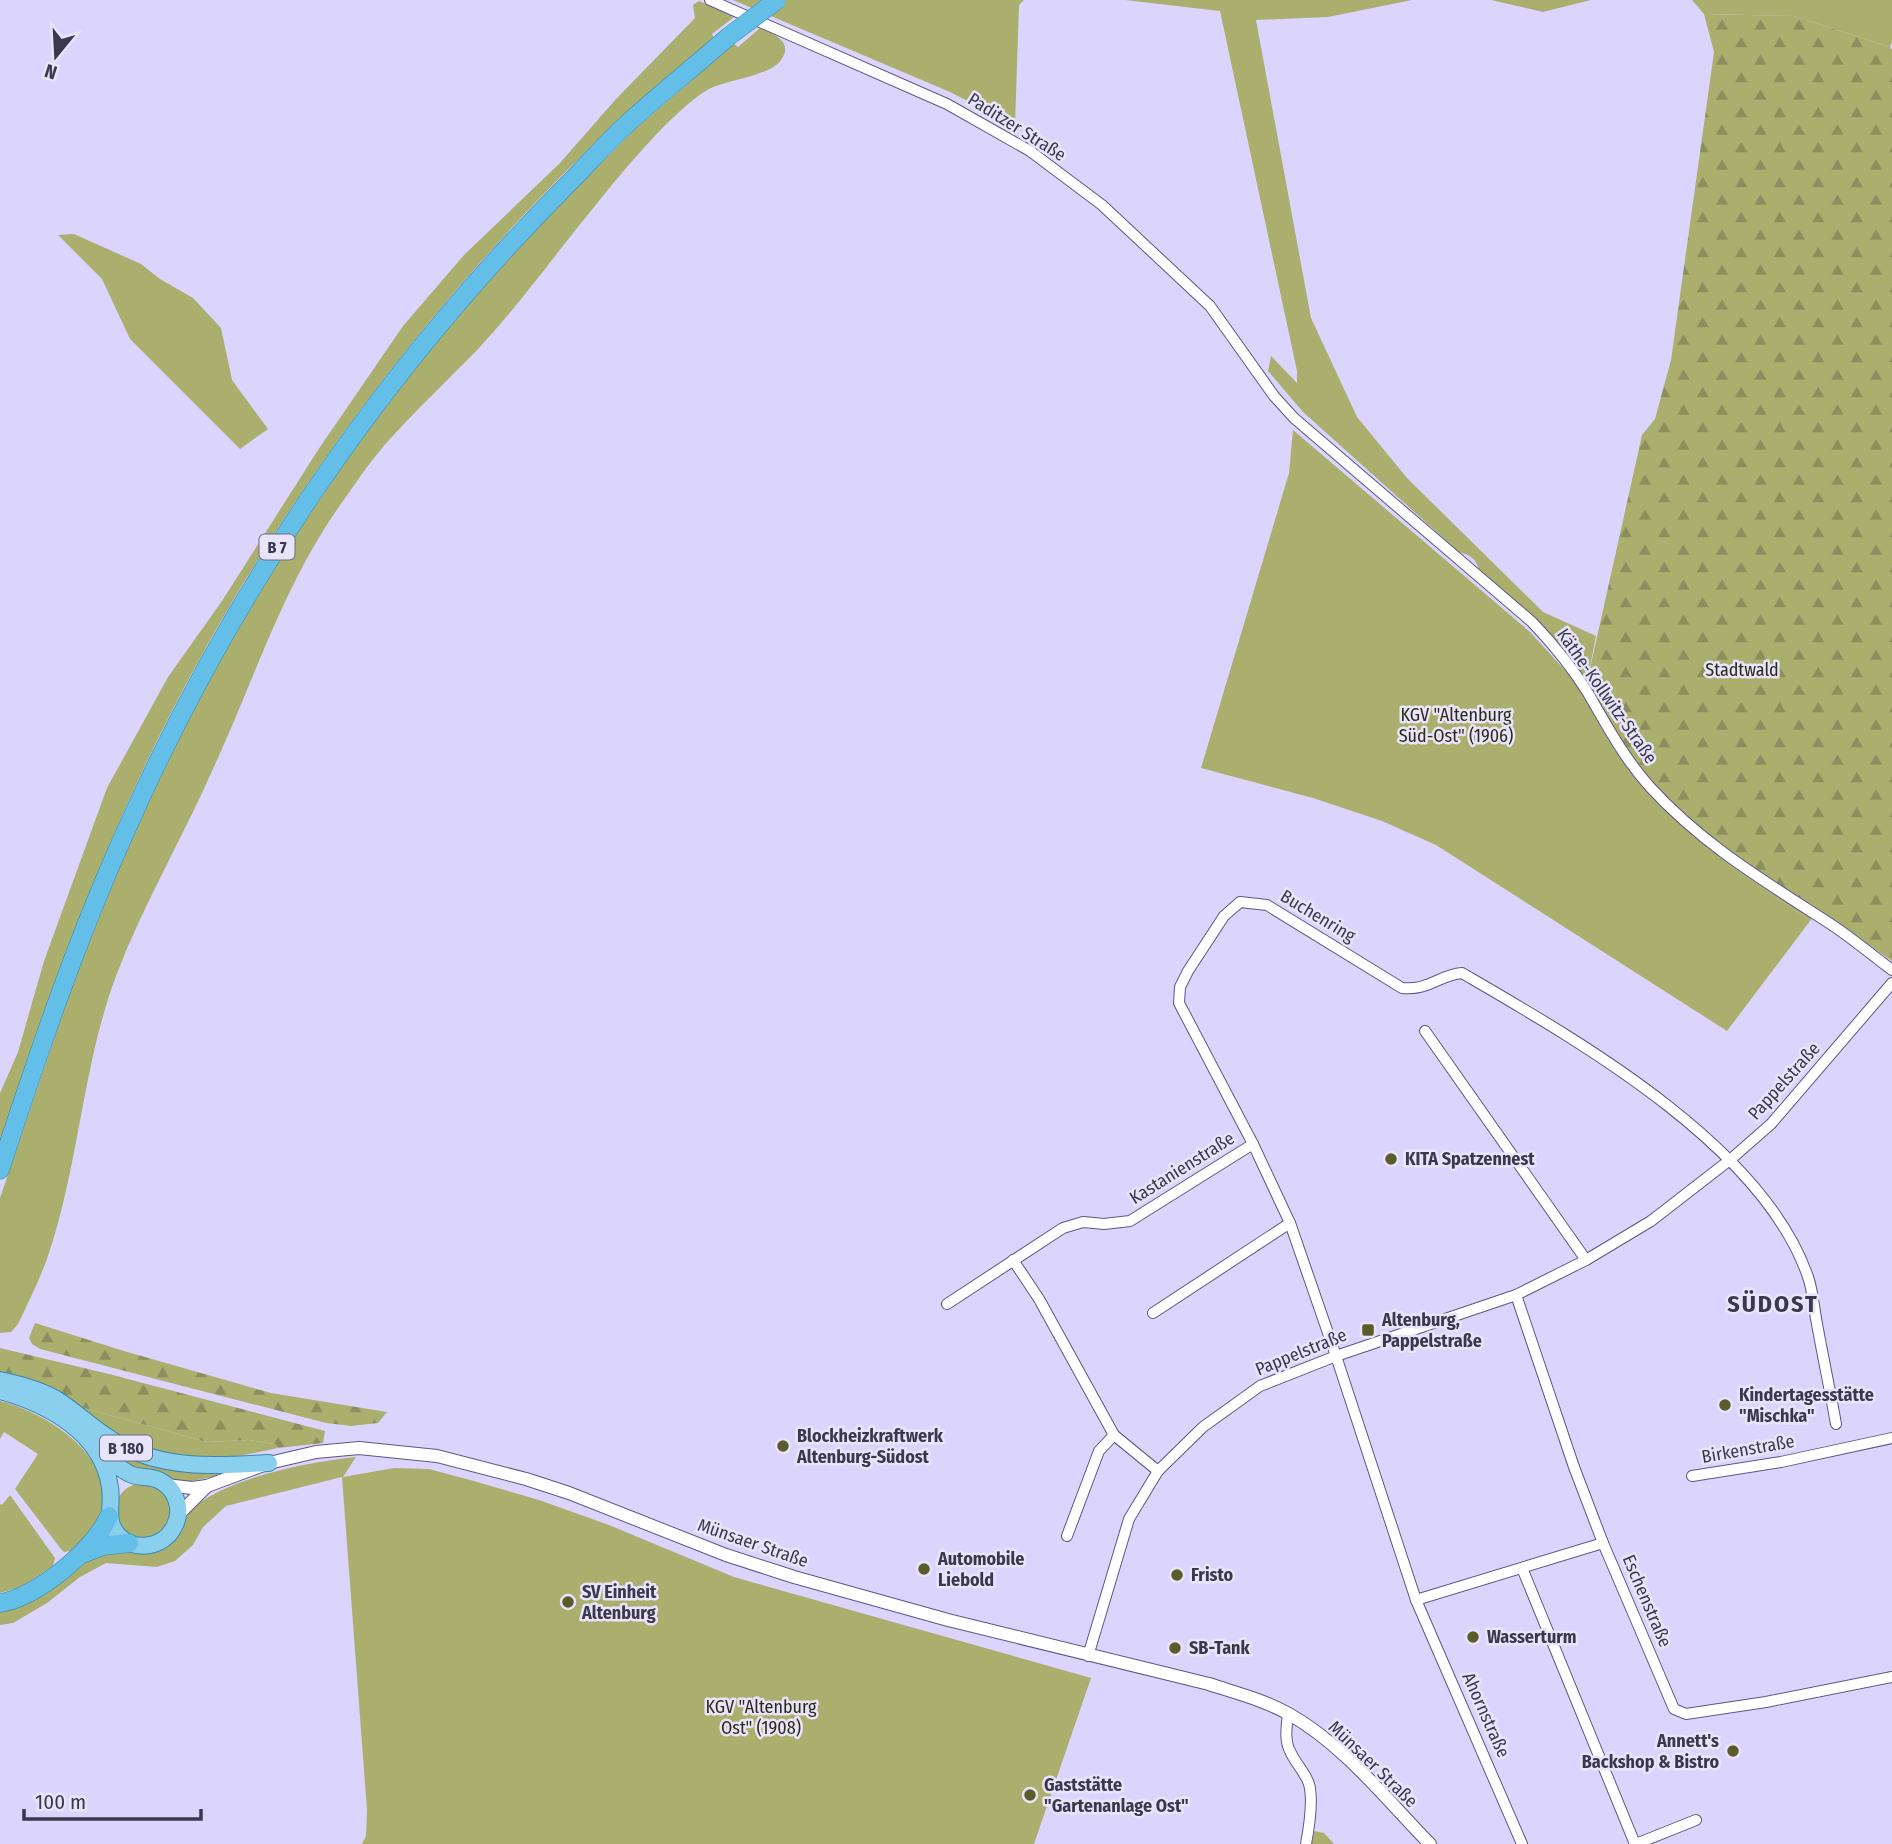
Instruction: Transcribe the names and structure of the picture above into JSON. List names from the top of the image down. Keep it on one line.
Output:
{"streets":{"highway":["B 7"],"main road":["B 180"],"street":["Paditzer Straße","Käthe-Kollwitz-Straße","Buchenring","Pappelstraße","Kastanienstraße","Birkenstraße","Münsaer Straße","Eschenstraße","Ahornstraße"]},"crossings":[["Paditzer Straße","Käthe-Kollwitz-Straße"],["Buchenring","Pappelstraße"],["Buchenring","Kastanienstraße"],["Buchenring","Ahornstraße"],["Pappelstraße","Münsaer Straße"],["Pappelstraße","Eschenstraße"],["Pappelstraße","Ahornstraße"],["B 180","Münsaer Straße"]],"districts":["SÜDOST"],"parks":["Stadtwald","KGV \"Altenburg Süd-Ost\" (1906)","KGV \"Altenburg Ost\" (1908)"],"places":{"other":["KITA Spatzennest","Kindertagesstätte \"Mischka\"","Blockheizkraftwerk Altenburg-Südost","Automobile Liebold","Fristo","SV Einheit Altenburg","Wasserturm","SB-Tank","Annett's Backshop & Bistro","Gaststätte \"Gartenanlage Ost\""],"transit":["Altenburg, Pappelstraße"]},"scale_bar":"100 m","north":"bottom"}
